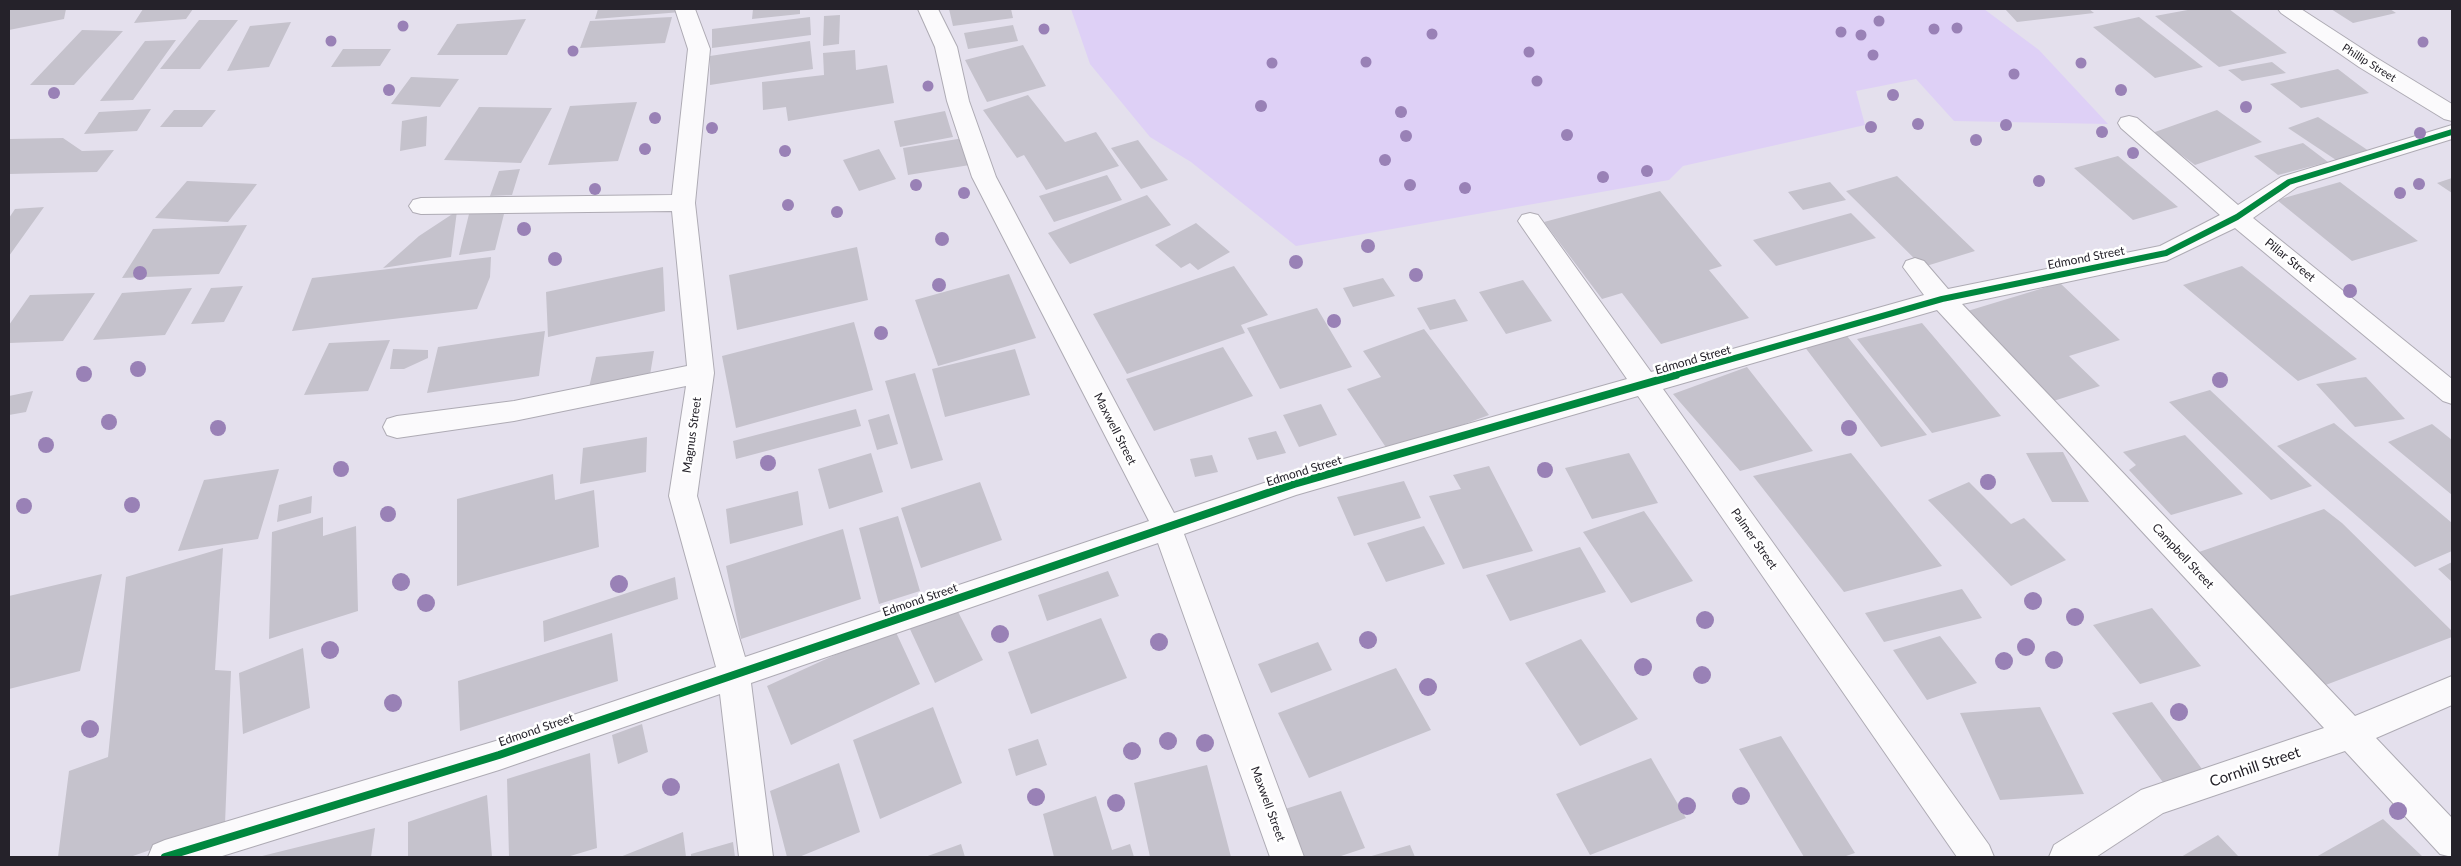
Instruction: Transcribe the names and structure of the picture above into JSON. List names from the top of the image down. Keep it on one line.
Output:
{"streets":{"street":["Phillip Street","Edmond Street","Pillar Street","Maxwell Street","Magnus Street","Palmer Street","Campbell Street","Cornhill Street"]},"crossings":[["Edmond Street","Pillar Street"],["Edmond Street","Maxwell Street"],["Edmond Street","Magnus Street"],["Edmond Street","Palmer Street"],["Edmond Street","Campbell Street"],["Campbell Street","Cornhill Street"]]}
